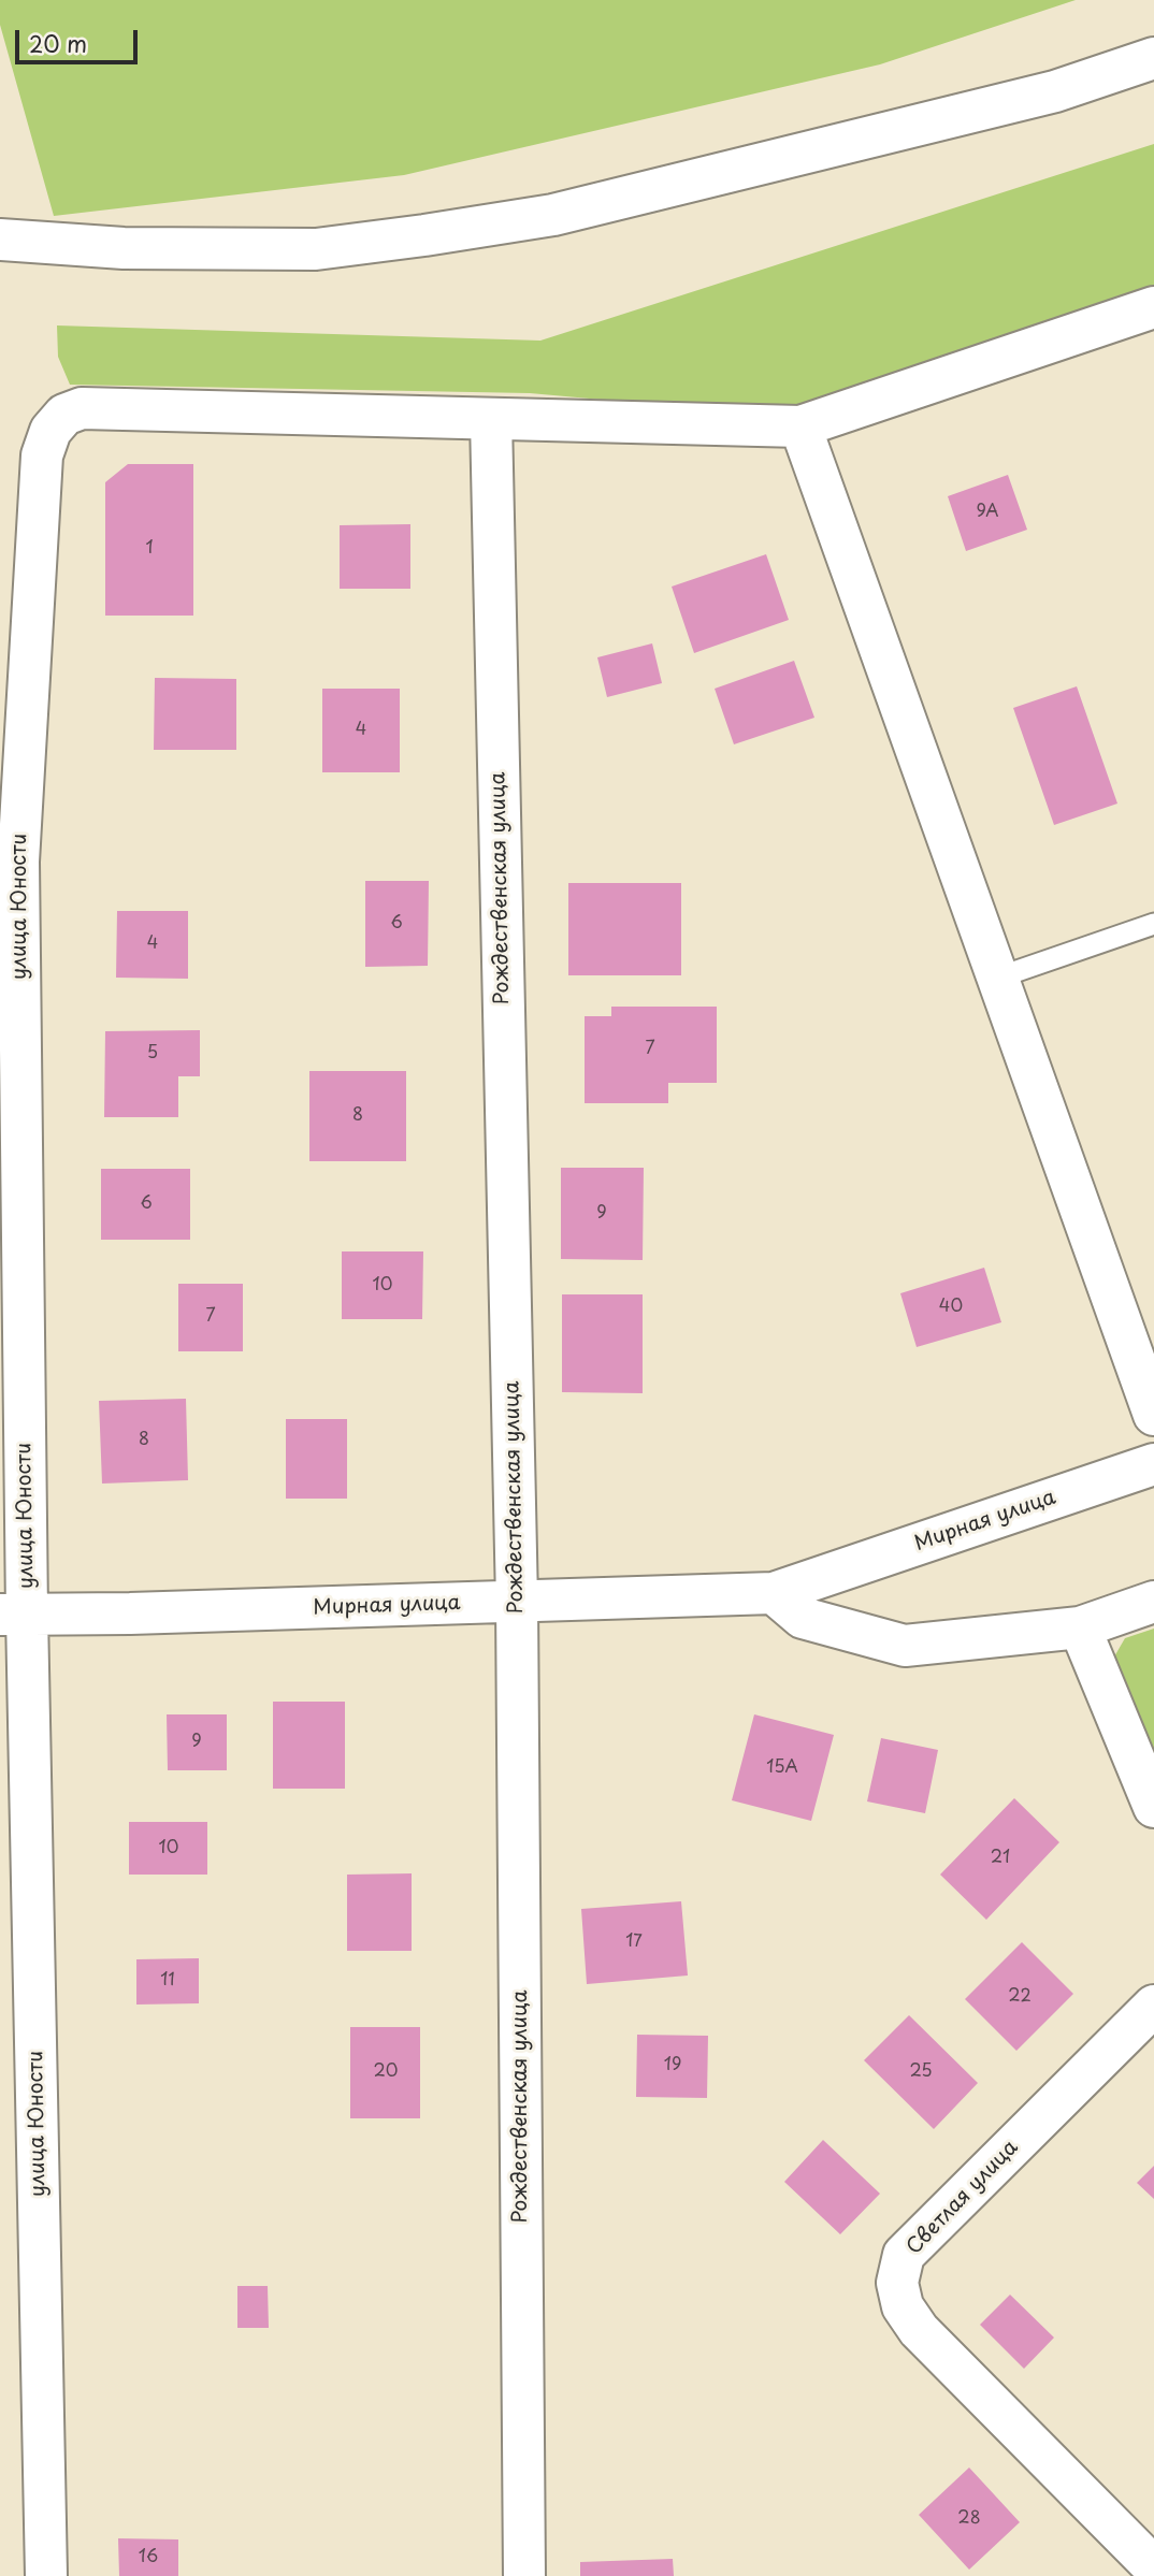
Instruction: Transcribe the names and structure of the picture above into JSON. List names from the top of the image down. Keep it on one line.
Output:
{"streets":{"street":["Рождественская улица","улица Юности","Мирная улица","Светлая улица"]},"crossings":[["Рождественская улица","улица Юности"],["Рождественская улица","Мирная улица"],["улица Юности","Мирная улица"]],"house_numbers":["9А","1","4","6","4","7","5","8","6","9","10","40","7","8","9","15А","10","21","17","11","22","19","20","25","28","16"],"scale_bar":"20 m"}
